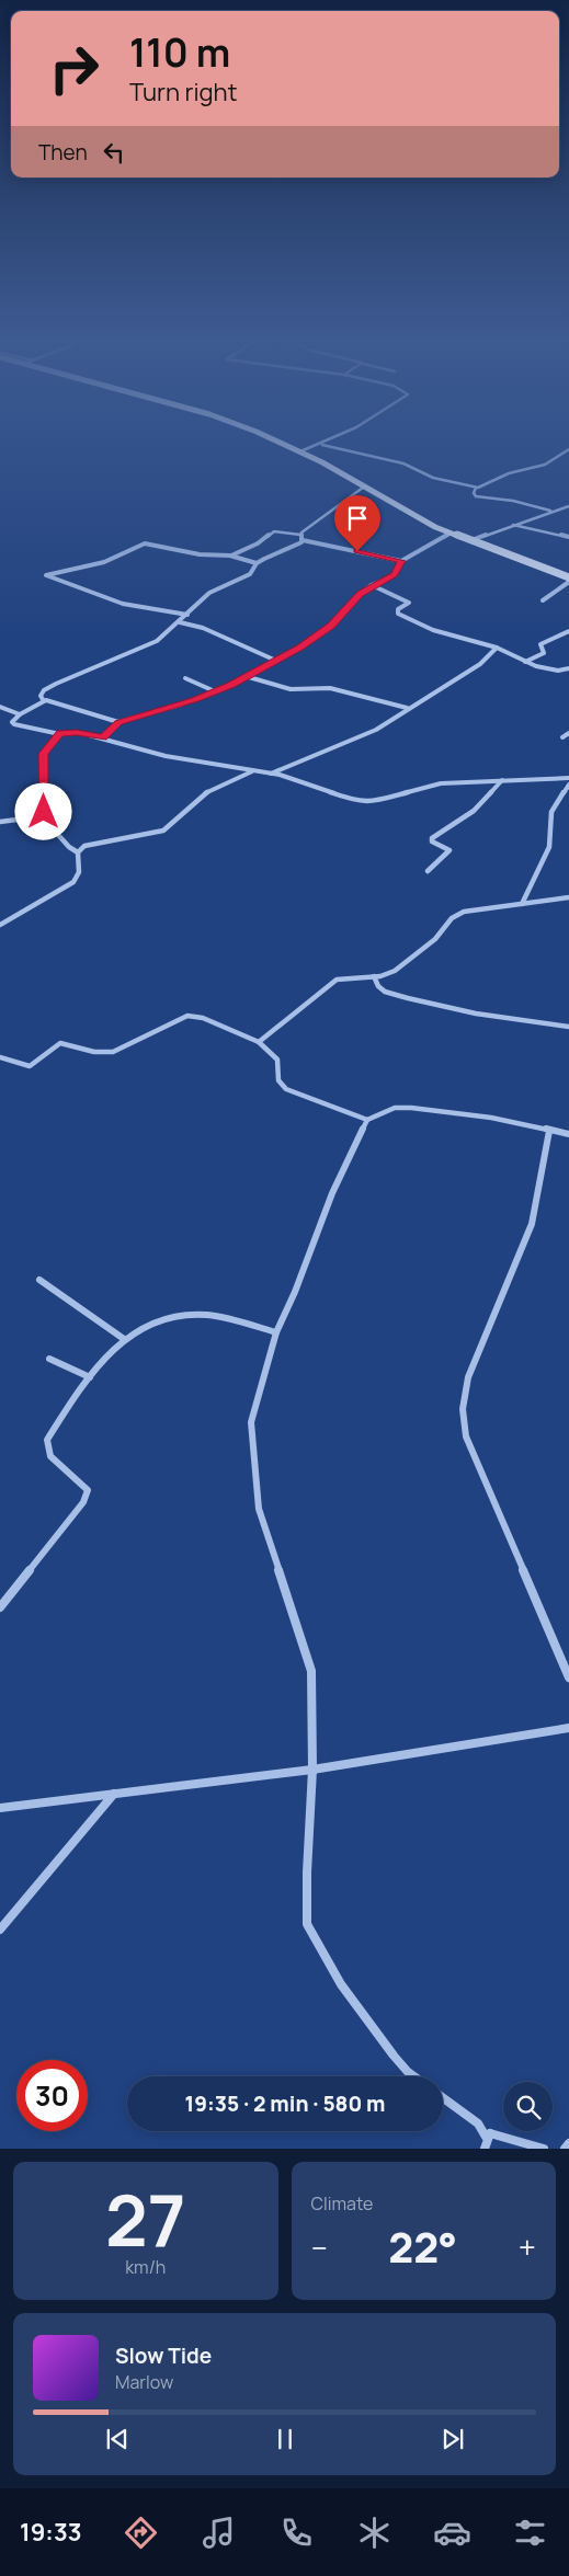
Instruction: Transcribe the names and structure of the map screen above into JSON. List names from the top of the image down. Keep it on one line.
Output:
{"page":{"turn":["110 m","Turn right"],"then":"Then","limit":"30","trip":"19:35 · 2 min · 580 m","tile":[["27","km/h"],"Climate"],"heat":["−","22°","+"],"song":["Slow Tide","Marlow"],"tabs":"19:33"}}
